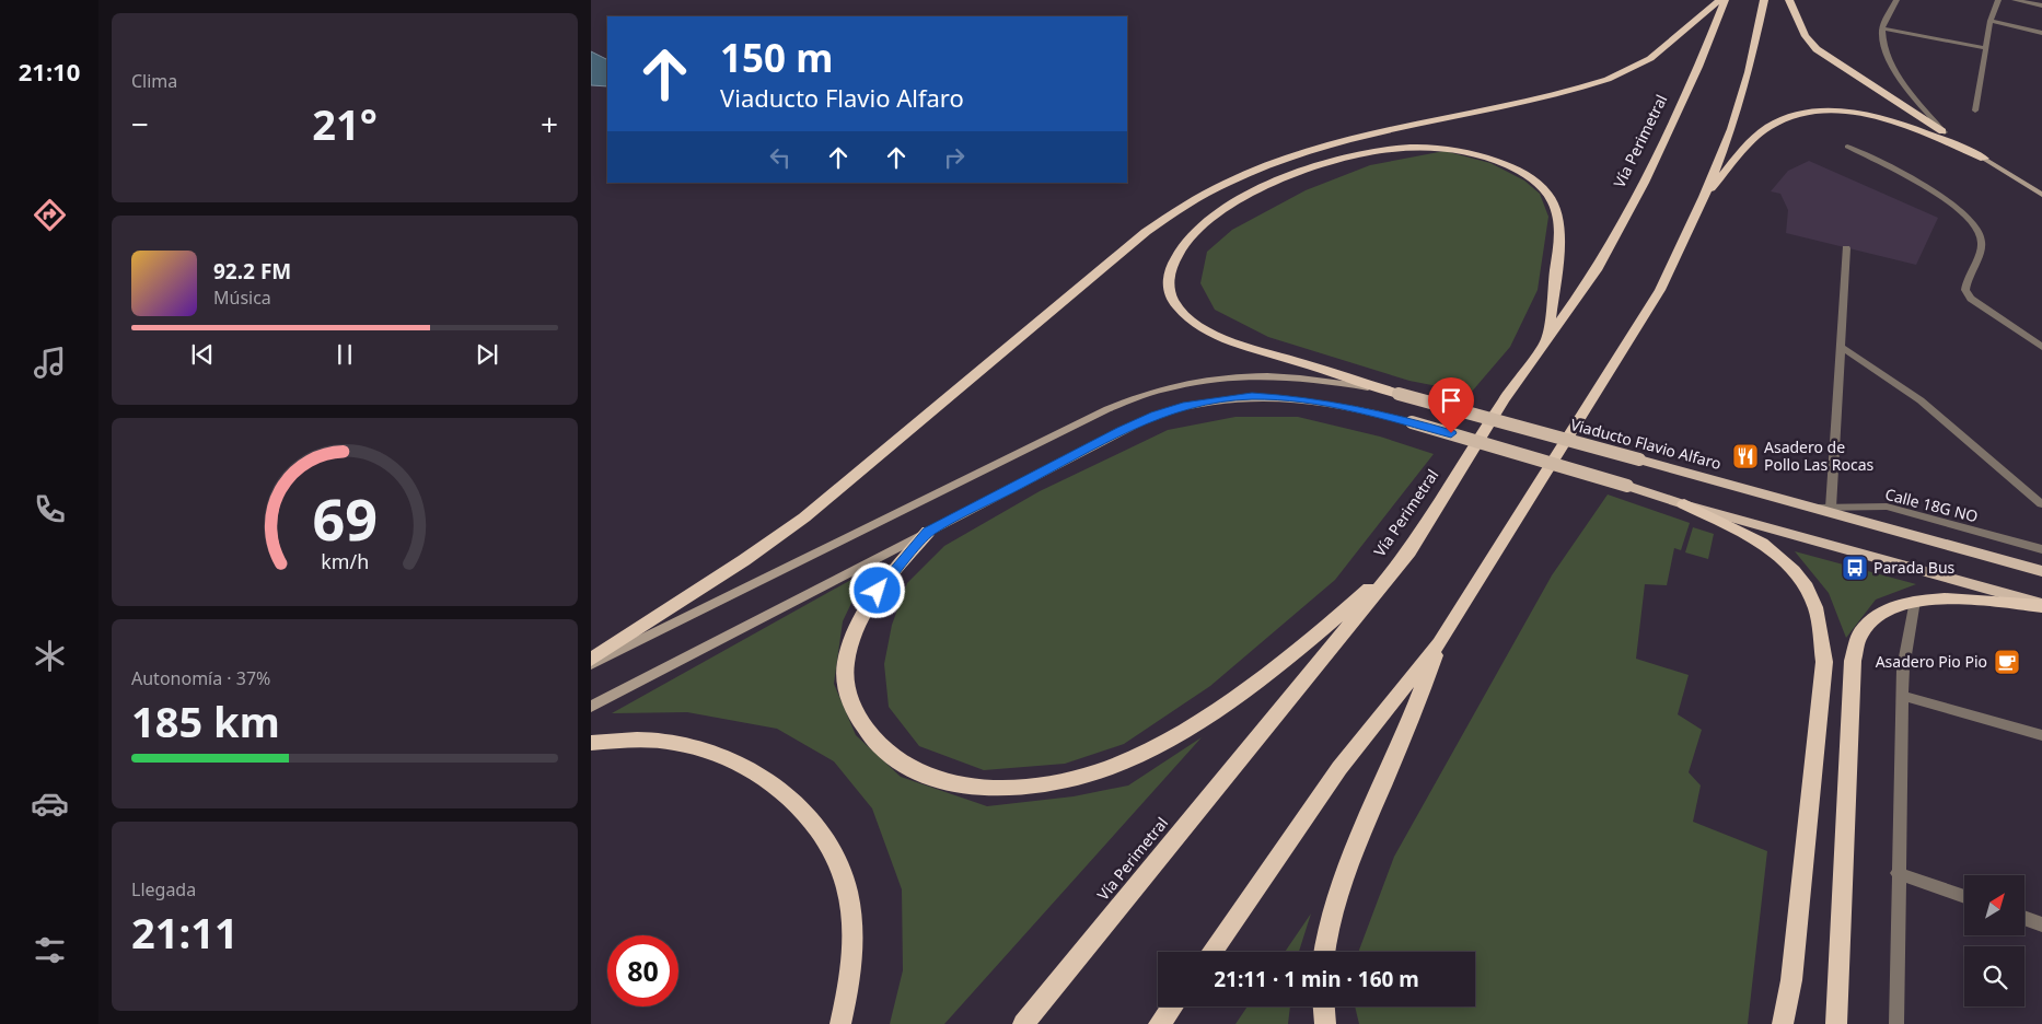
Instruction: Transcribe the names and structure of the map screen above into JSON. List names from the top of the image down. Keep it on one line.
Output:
{"streets":{"highway":["Vía Perimetral"],"main road":["Viaducto Flavio Alfaro"],"street":["Calle 18G NO"]},"crossings":[["Viaducto Flavio Alfaro","Calle 18G NO"]],"places":{"restaurant":["Asadero de Pollo Las Rocas"],"bus stop":["Parada Bus"],"cafe":["Asadero Pio Pio"]},"north":"top right","page":{"tabs":"21:10","tile":["Clima",["Autonomía · 37%","185 km"],["Llegada","21:11"]],"turn":["150 m","Viaducto Flavio Alfaro"],"heat":["−","21°","+"],"song":["92.2 FM","Música"],"limit":"80","trip":"21:11 · 1 min · 160 m","gauge":["69","km/h"]}}
